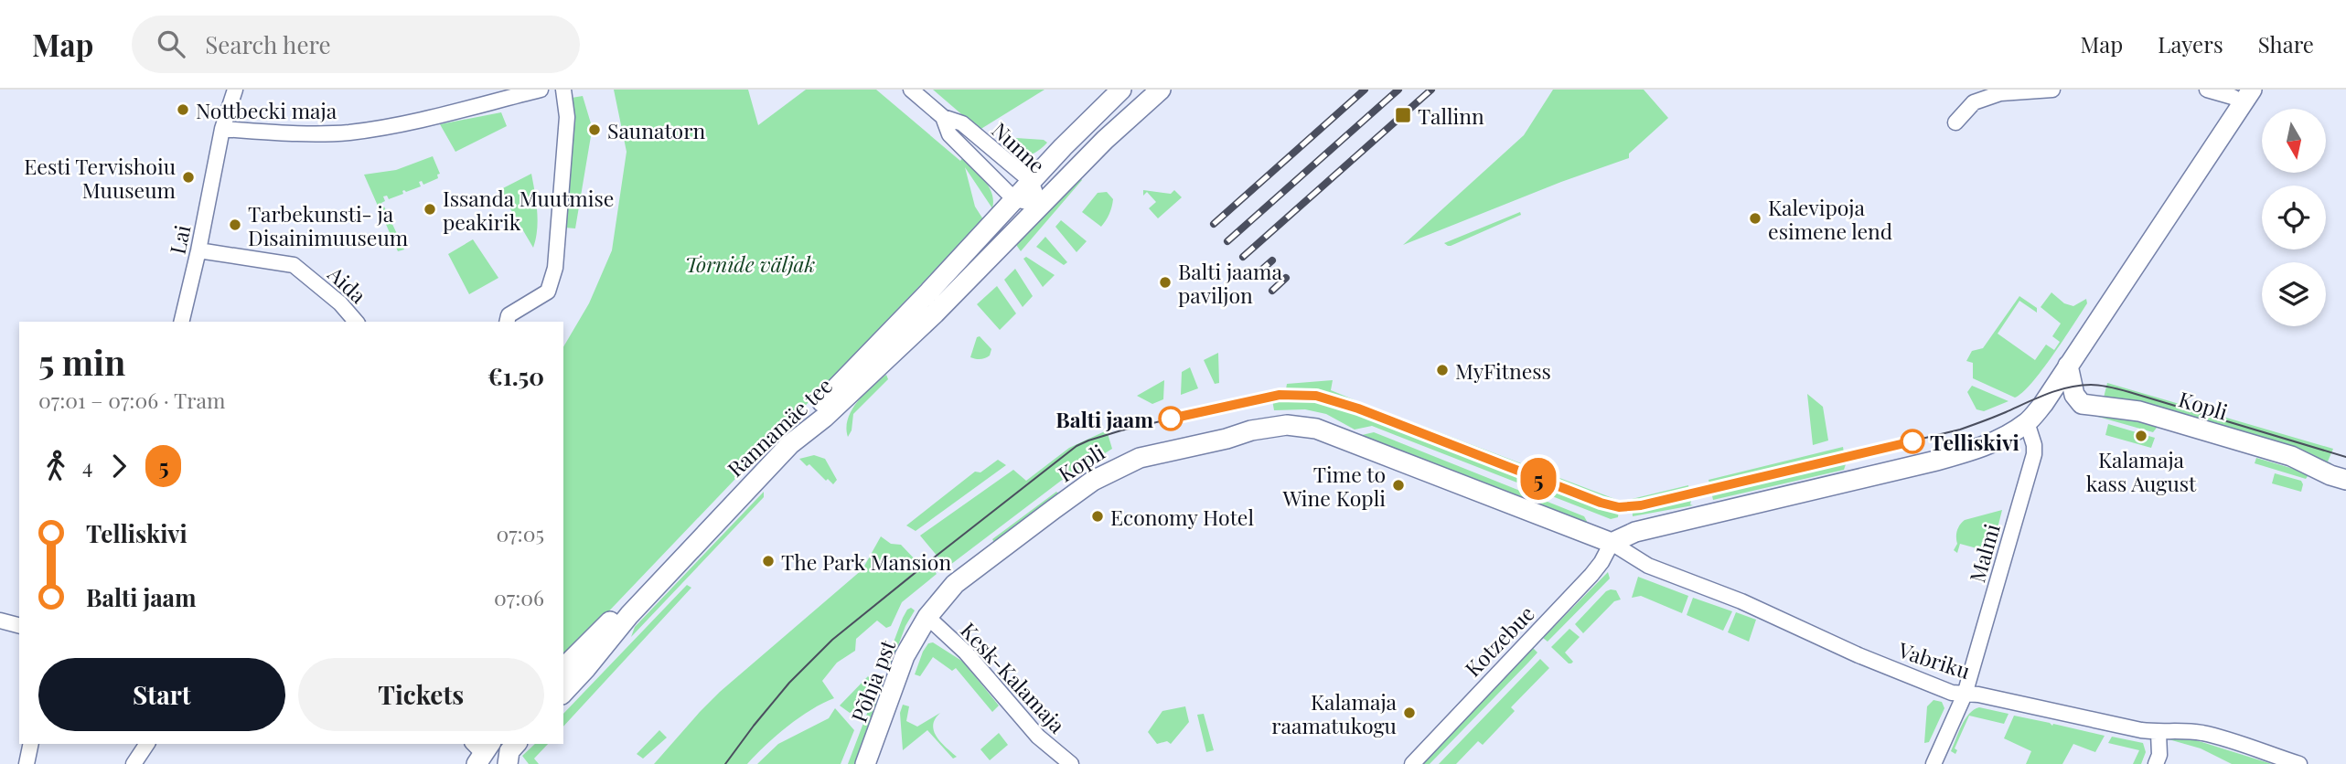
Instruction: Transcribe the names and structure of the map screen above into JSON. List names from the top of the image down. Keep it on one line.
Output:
{"streets":{"street":["Nunne","Lai","Aida","Kopli","Rannamäe tee","Malmi","Kotzebue","Vabriku","Kesk-Kalamaja","Põhja pst"]},"crossings":[["Nunne","Rannamäe tee"],["Lai","Aida"],["Kopli","Kotzebue"],["Kopli","Vabriku"],["Kopli","Kesk-Kalamaja"],["Kopli","Põhja pst"],["Malmi","Vabriku"],["Kotzebue","Vabriku"],["Kesk-Kalamaja","Põhja pst"]],"parks":["Tornide väljak"],"places":{"other":["Nottbecki maja","Saunatorn","Eesti Tervishoiu Muuseum","Issanda Muutmise peakirik","Kalevipoja esimene lend","Tarbekunsti- ja Disainimuuseum","Balti jaama paviljon","MyFitness","Balti jaam","Kalamaja kass August","Telliskivi","Time to Wine Kopli","Economy Hotel","The Park Mansion","Kalamaja raamatukogu"],"transit":["Tallinn"]},"lines":["tram line 5"],"north":"bottom","page":{"header":"Map","search":"Search here","nav":["Map","Layers","Share"],"on_map":"5","heading":["5 min","07:01 – 07:06 · Tram","€1.50"],"legs":["4","5"],"list":[{"name":"Telliskivi","value":"07:05"},{"name":"Balti jaam","value":"07:06"}],"buttons":["Start","Tickets"]}}
